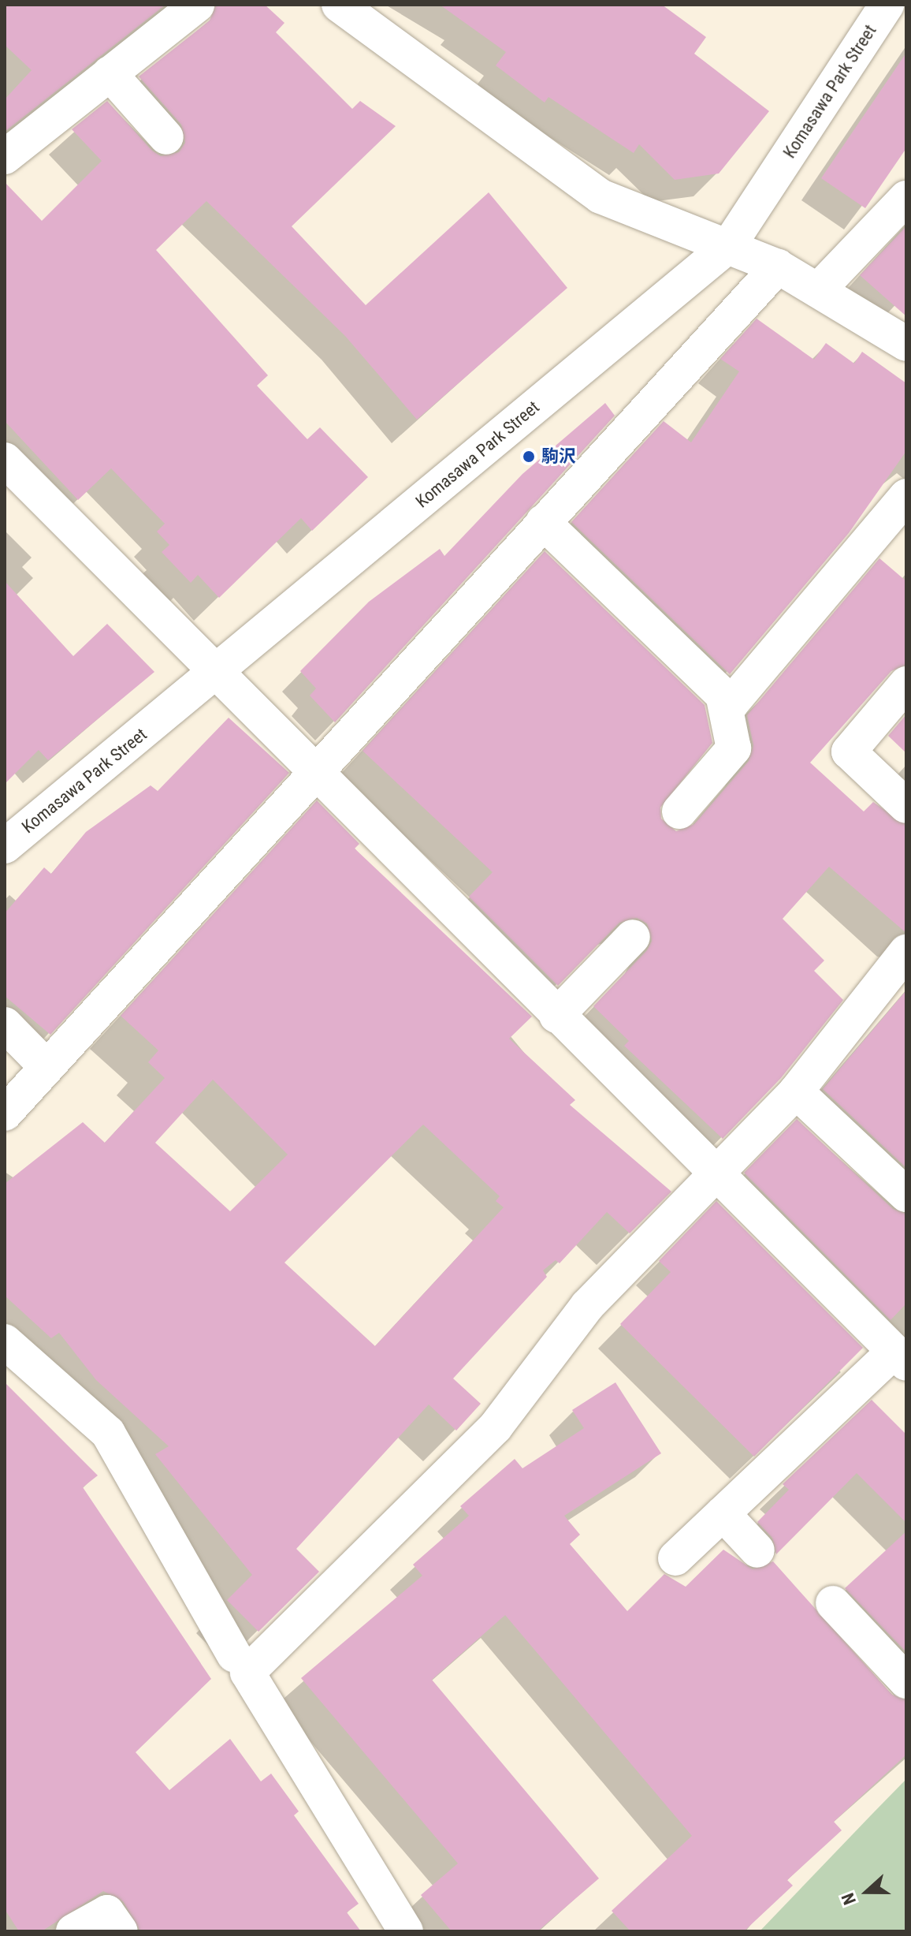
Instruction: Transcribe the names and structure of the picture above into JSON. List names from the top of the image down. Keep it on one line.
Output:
{"streets":{"street":["Komasawa Park Street"]},"places":["駒沢"],"north":"left"}
